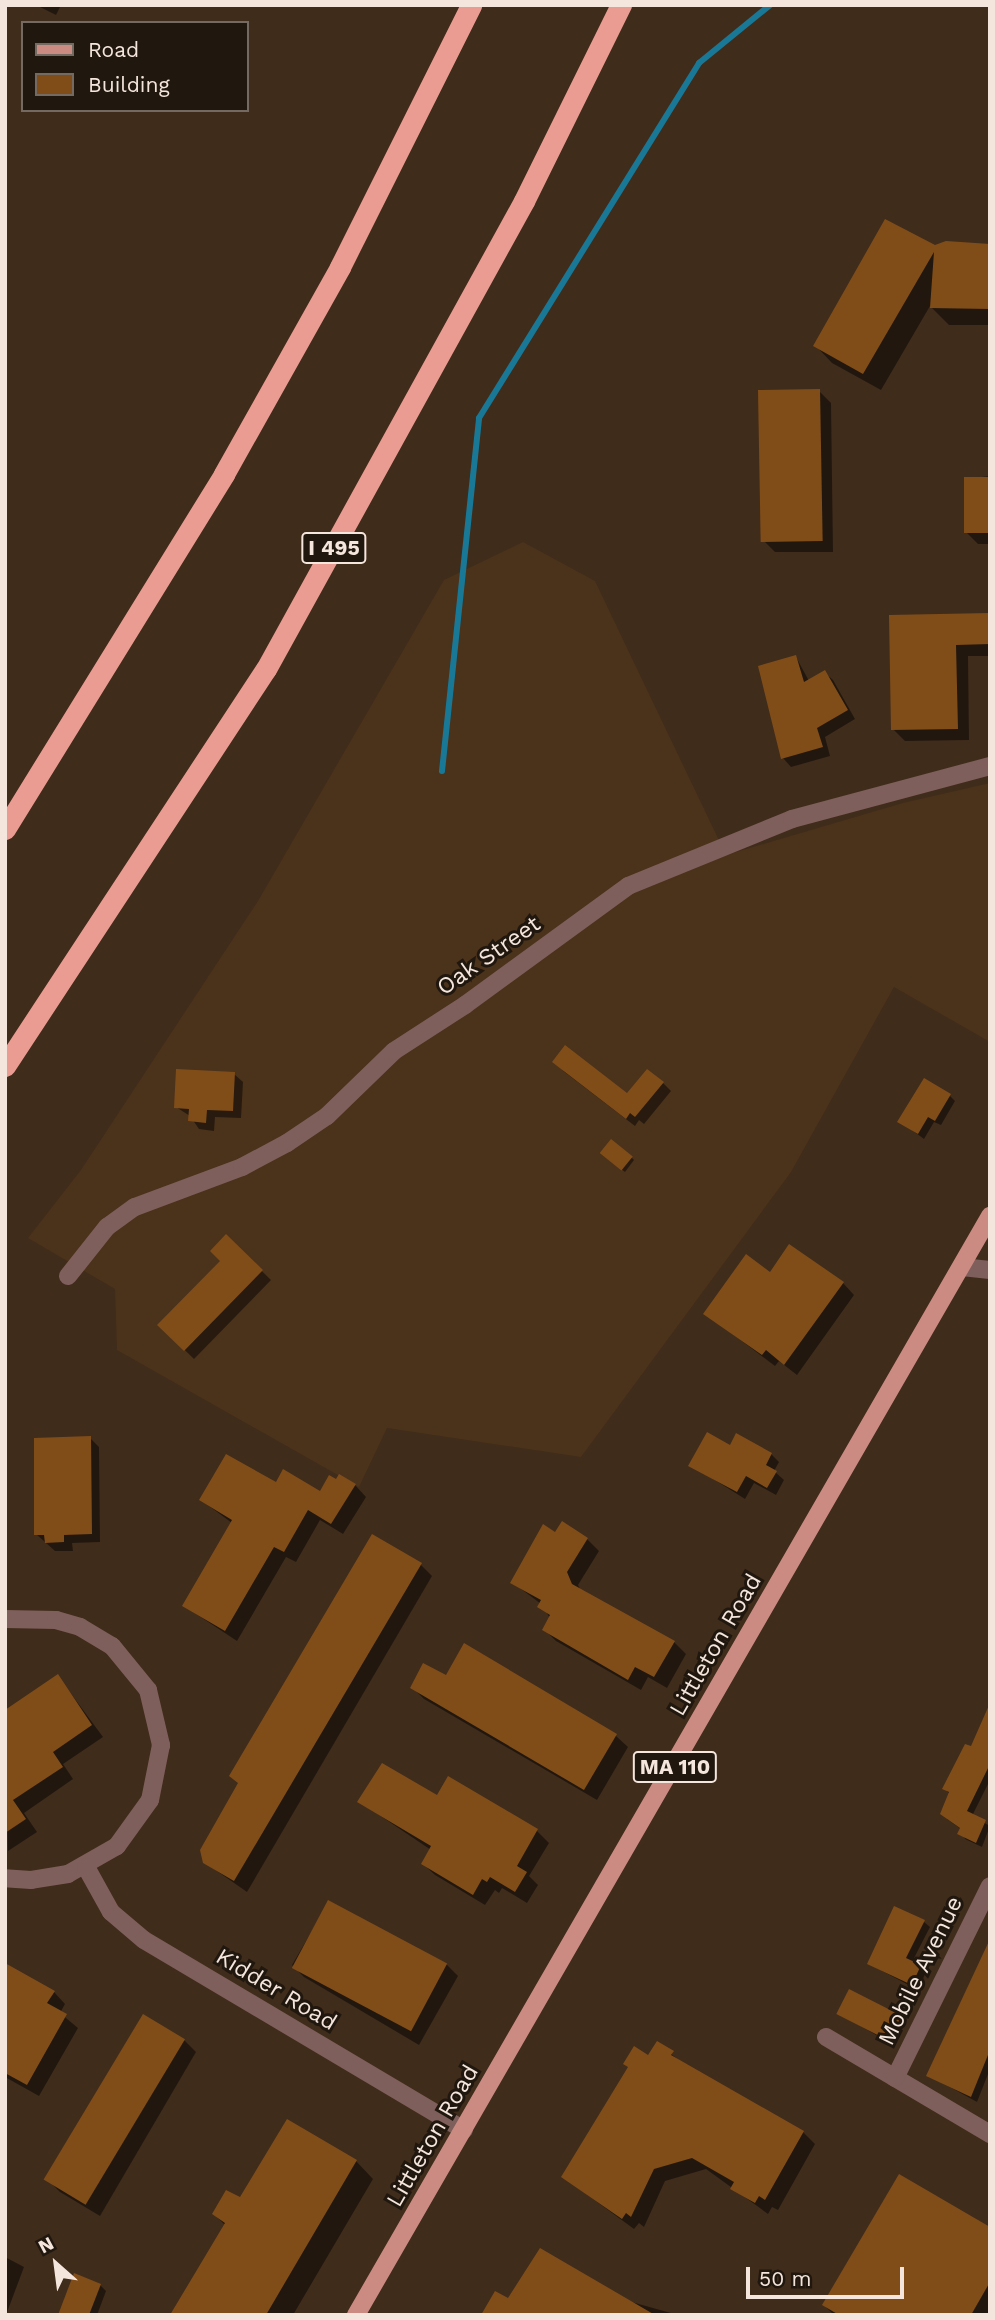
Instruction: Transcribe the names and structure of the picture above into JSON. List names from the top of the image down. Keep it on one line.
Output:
{"streets":{"highway":["I 495"],"main road":["Littleton Road","MA 110"],"street":["Oak Street","Mobile Avenue","Kidder Road"]},"crossings":[["Littleton Road","Kidder Road"]],"legend":["Road","Building"],"scale_bar":"50 m","north":"top left"}
